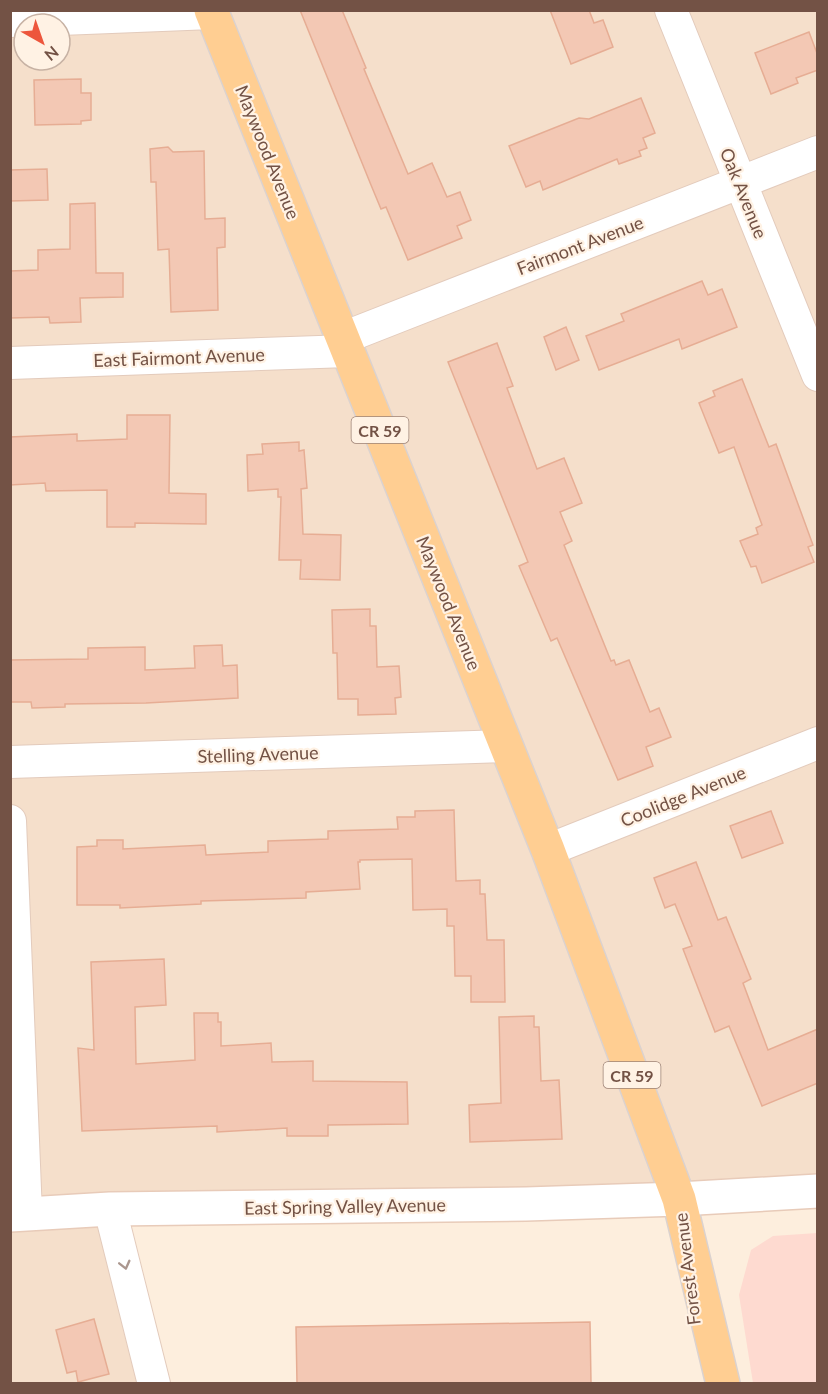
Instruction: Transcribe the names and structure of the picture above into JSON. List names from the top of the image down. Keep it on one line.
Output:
{"streets":{"main road":["Maywood Avenue","CR 59","Forest Avenue"],"street":["Oak Avenue","Fairmont Avenue","East Fairmont Avenue","Stelling Avenue","Coolidge Avenue","East Spring Valley Avenue"]},"crossings":[["Maywood Avenue","Fairmont Avenue"],["Maywood Avenue","East Fairmont Avenue"],["Maywood Avenue","Stelling Avenue"],["Maywood Avenue","Coolidge Avenue"],["Maywood Avenue","East Spring Valley Avenue"],["Maywood Avenue","Forest Avenue"],["Oak Avenue","Fairmont Avenue"],["Fairmont Avenue","East Fairmont Avenue"],["East Spring Valley Avenue","Forest Avenue"]],"north":"bottom right"}
